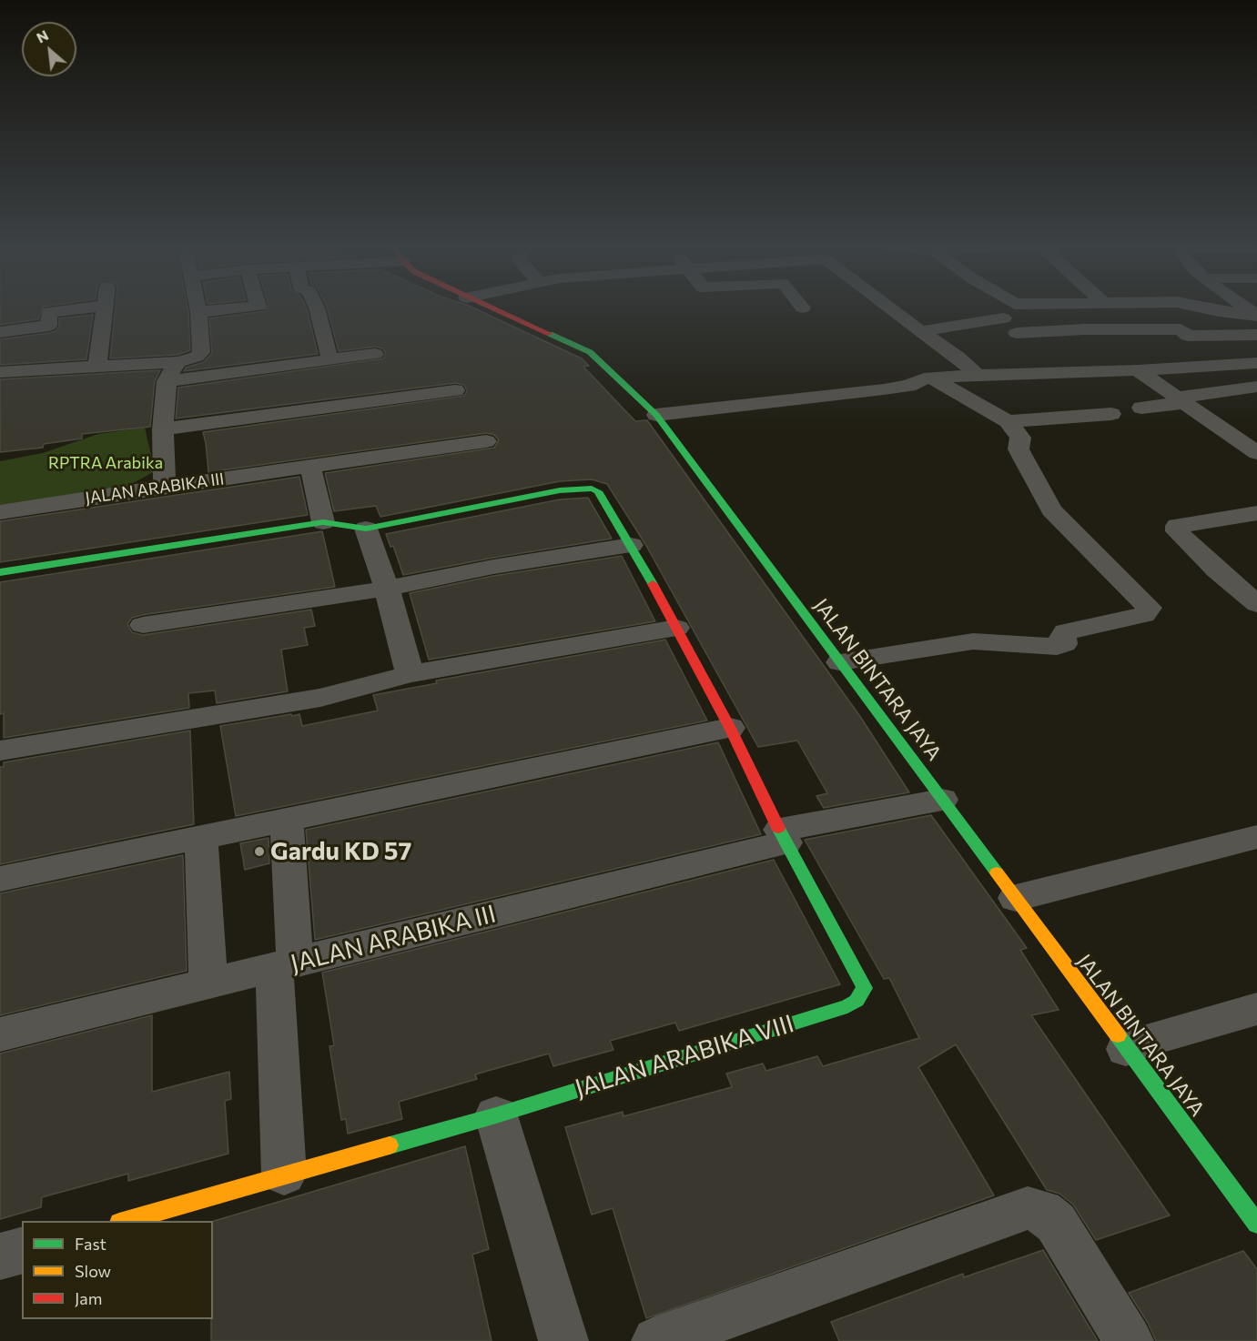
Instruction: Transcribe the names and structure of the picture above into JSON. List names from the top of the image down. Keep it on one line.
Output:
{"streets":{"street":["JALAN ARABIKA III","JALAN BINTARA JAYA","JALAN ARABIKA VIII"]},"crossings":[["JALAN ARABIKA III","JALAN BINTARA JAYA"],["JALAN ARABIKA III","JALAN ARABIKA VIII"]],"parks":["RPTRA Arabika"],"places":["Gardu KD 57"],"legend":["Fast","Slow","Jam"],"north":"top left"}
